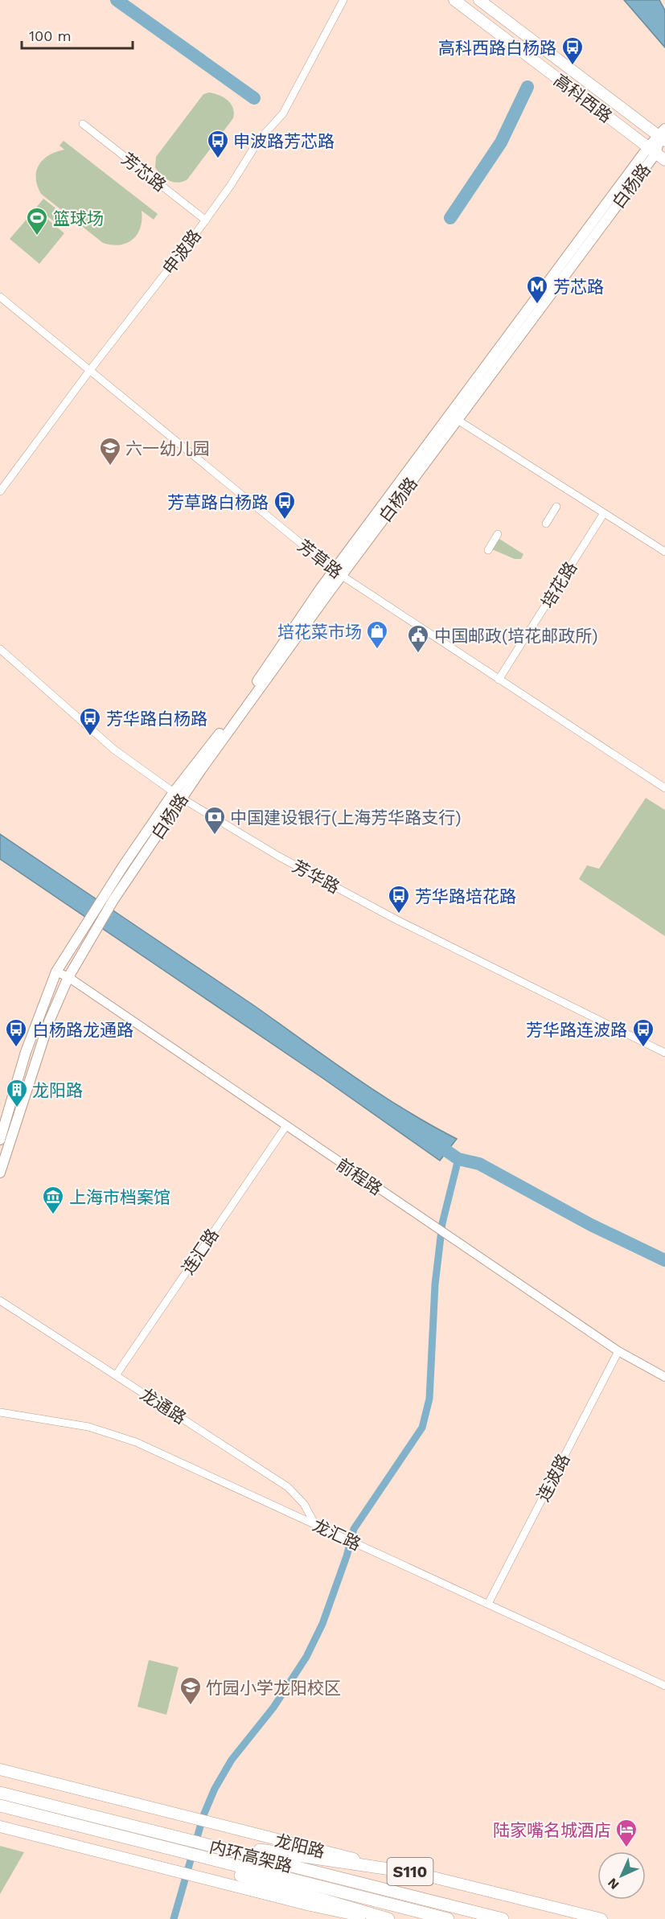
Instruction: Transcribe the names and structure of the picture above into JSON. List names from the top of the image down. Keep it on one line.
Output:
{"streets":{"highway":["内环高架路"],"main road":["高科西路","白杨路","龙阳路","S110"],"street":["芳芯路","申波路","芳草路","培花路","芳华路","前程路","连汇路","龙通路","连波路","龙汇路"]},"crossings":[["高科西路","白杨路"],["芳芯路","申波路"],["白杨路","芳草路"],["白杨路","芳华路"],["白杨路","前程路"],["申波路","芳草路"],["芳草路","培花路"],["前程路","连汇路"],["前程路","连波路"],["连汇路","龙通路"],["龙通路","龙汇路"],["连波路","龙汇路"]],"places":{"bus stop":["高科西路白杨路","申波路芳芯路","芳草路白杨路","芳华路白杨路","芳华路培花路","白杨路龙通路","芳华路连波路"],"sports":["篮球场"],"metro station":["芳芯路"],"school or university":["六一幼儿园","竹园小学龙阳校区"],"shop":["培花菜市场"],"public building":["中国邮政(培花邮政所)"],"bank":["中国建设银行(上海芳华路支行)"],"building":["龙阳路"],"museum":["上海市档案馆"],"hotel":["陆家嘴名城酒店"]},"scale_bar":"100 m","north":"bottom left"}
